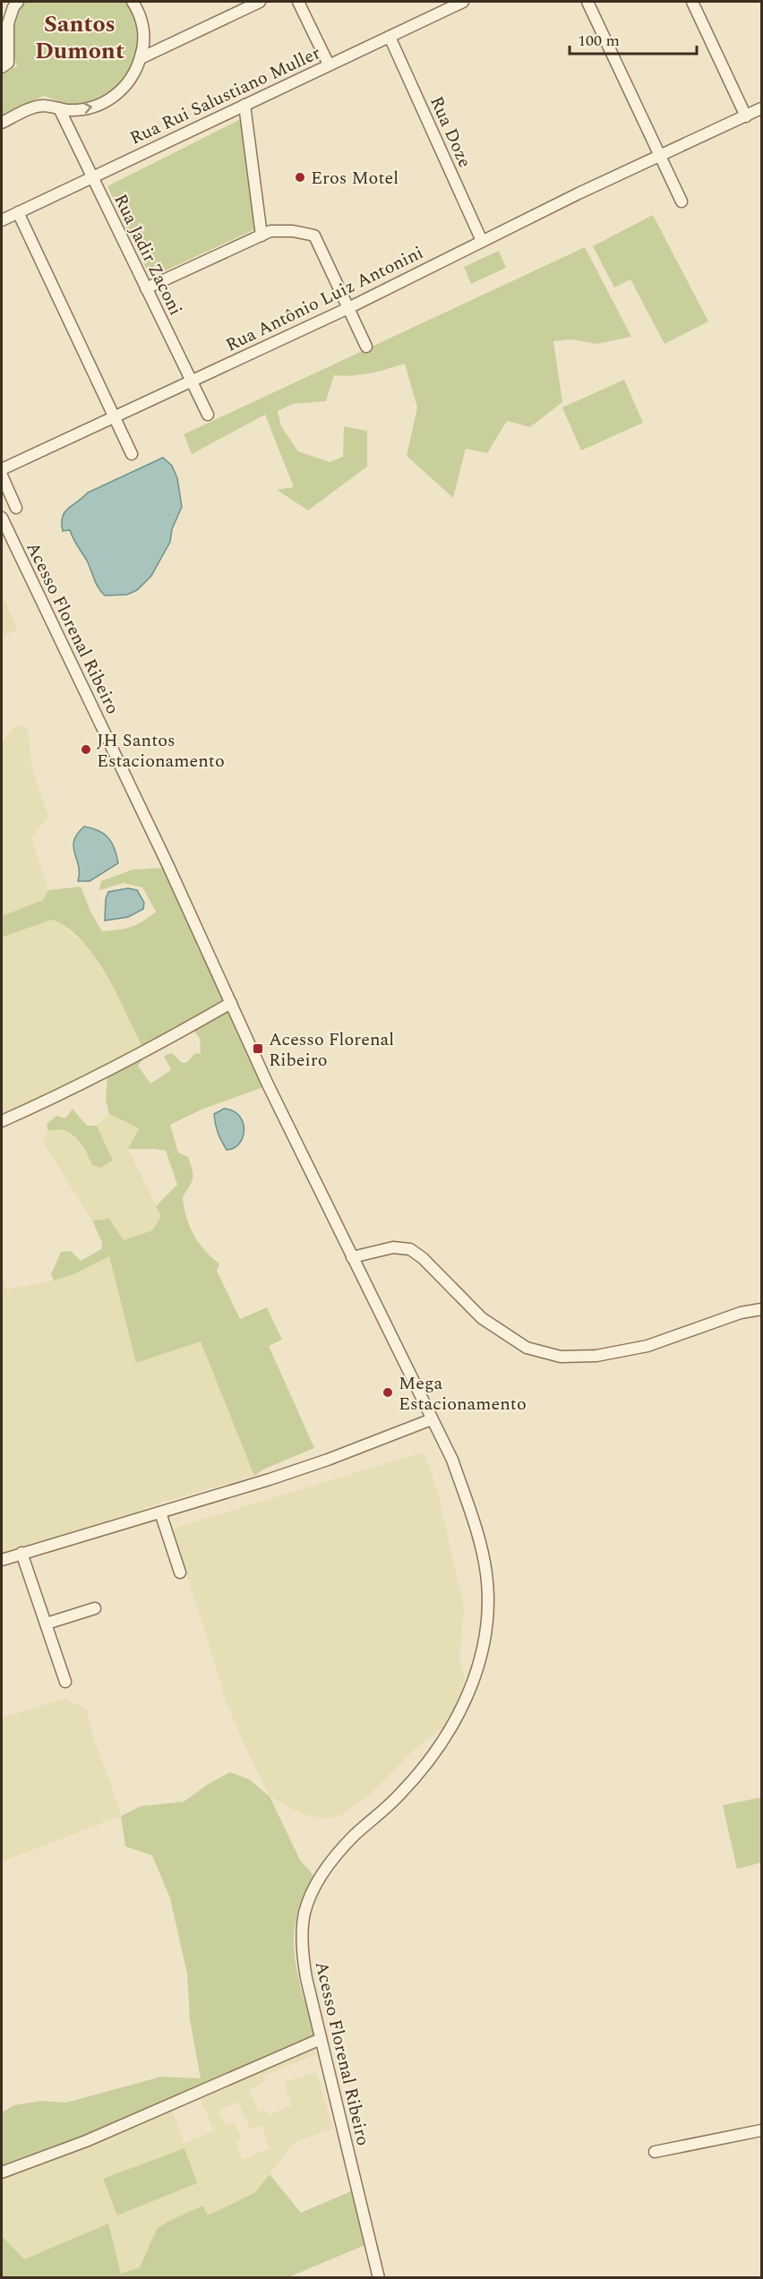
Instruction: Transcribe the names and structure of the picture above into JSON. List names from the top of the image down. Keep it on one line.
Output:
{"streets":{"street":["Rua Rui Salustiano Muller","Rua Doze","Rua Jadir Zaconi","Rua Antônio Luiz Antonini","Acesso Florenal Ribeiro"]},"crossings":[["Rua Rui Salustiano Muller","Rua Doze"],["Rua Rui Salustiano Muller","Rua Jadir Zaconi"],["Rua Doze","Rua Antônio Luiz Antonini"],["Rua Jadir Zaconi","Rua Antônio Luiz Antonini"]],"districts":["Santos Dumont"],"places":{"other":["Eros Motel","JH Santos Estacionamento","Mega Estacionamento"],"transit":["Acesso Florenal Ribeiro"]},"scale_bar":"100 m"}
